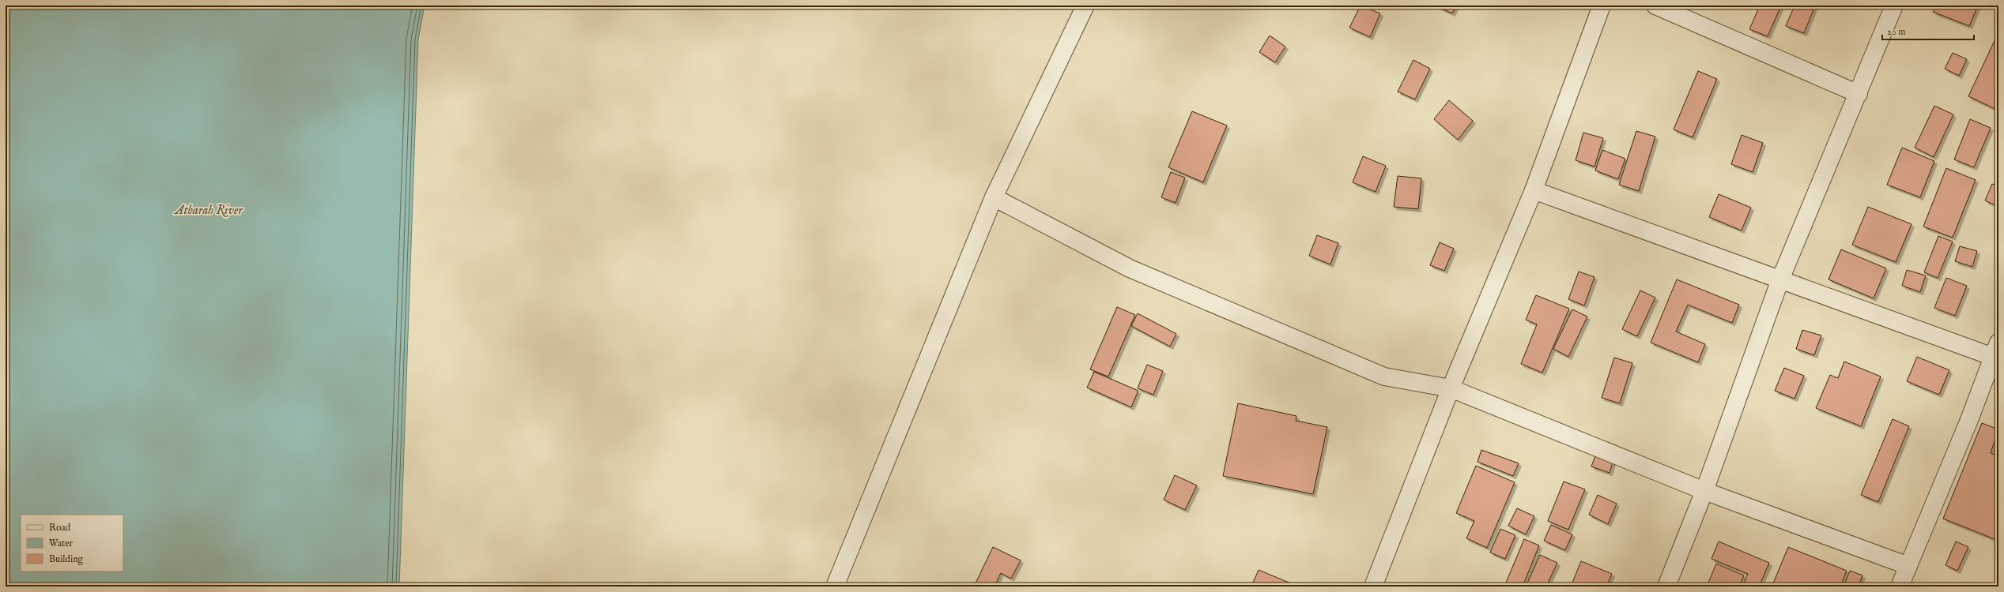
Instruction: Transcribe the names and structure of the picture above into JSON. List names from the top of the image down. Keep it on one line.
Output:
{"water":["Atbarah River"],"legend":["Road","Water","Building"],"scale_bar":"20 m"}
